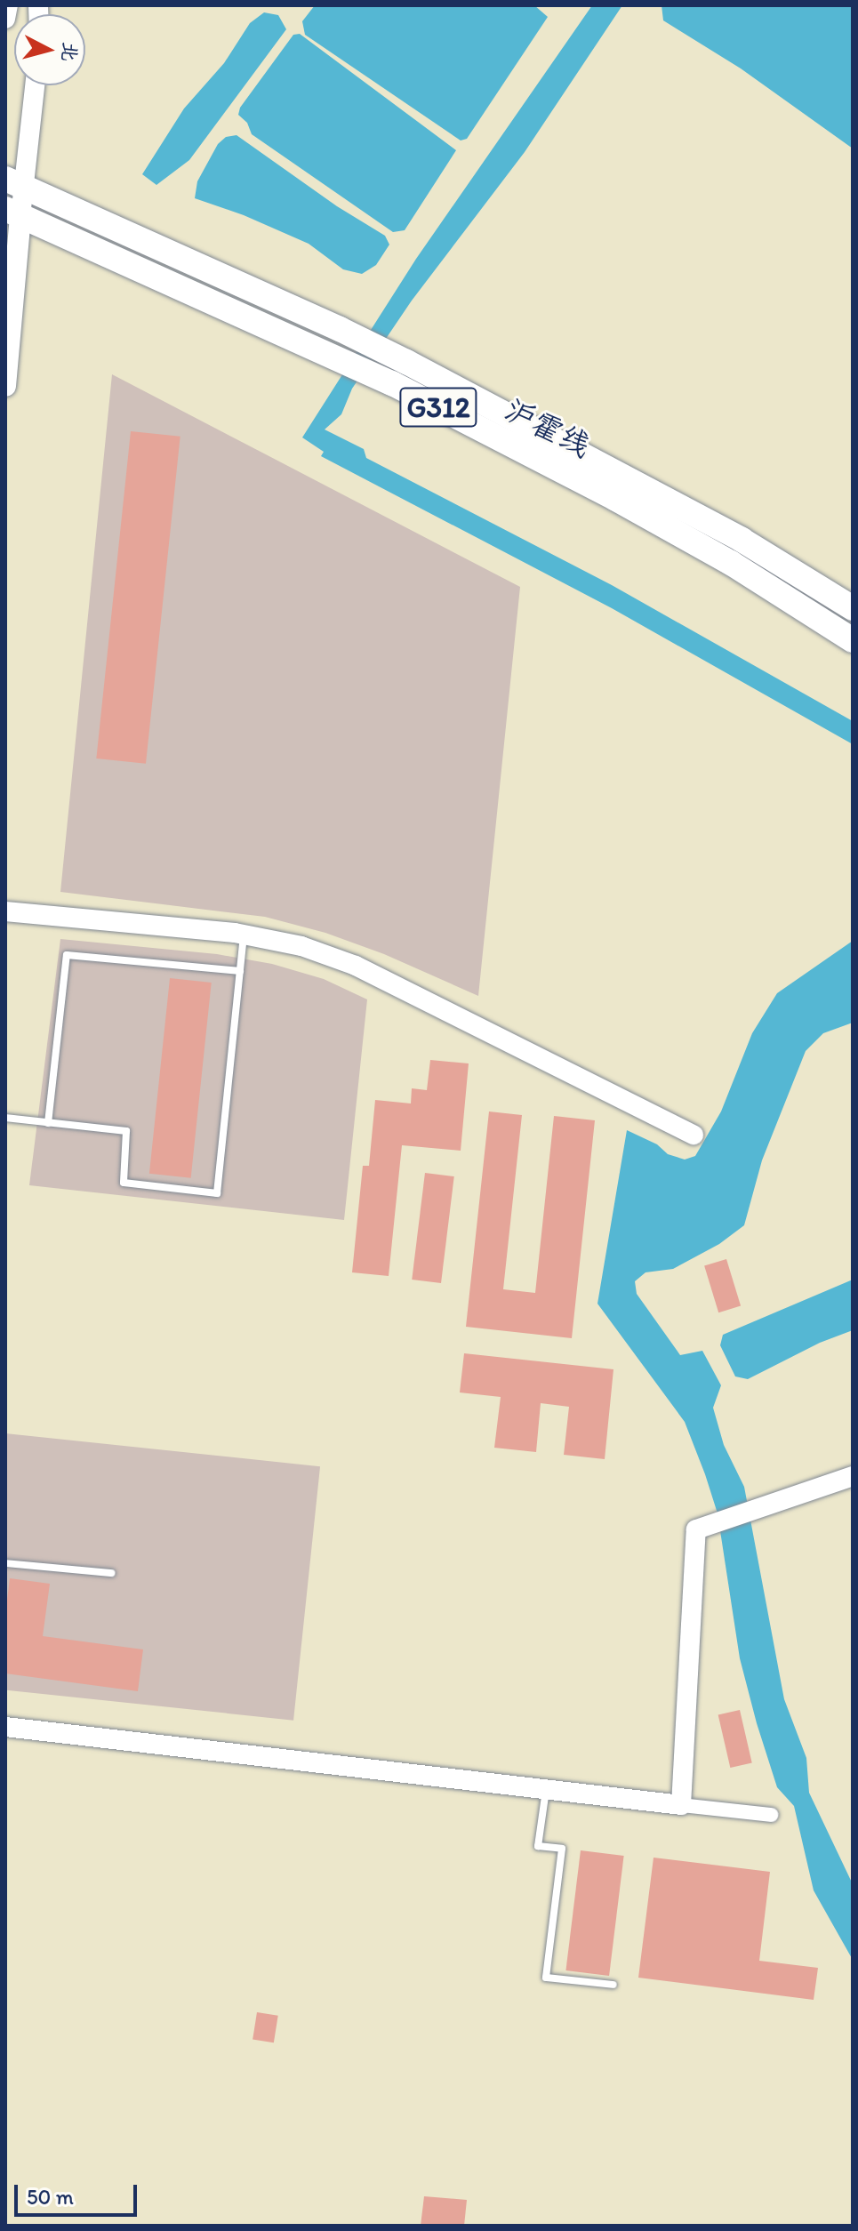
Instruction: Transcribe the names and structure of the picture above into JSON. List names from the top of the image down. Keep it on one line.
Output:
{"streets":{"highway":["G312","沪霍线"]},"scale_bar":"50 m","north":"right"}
